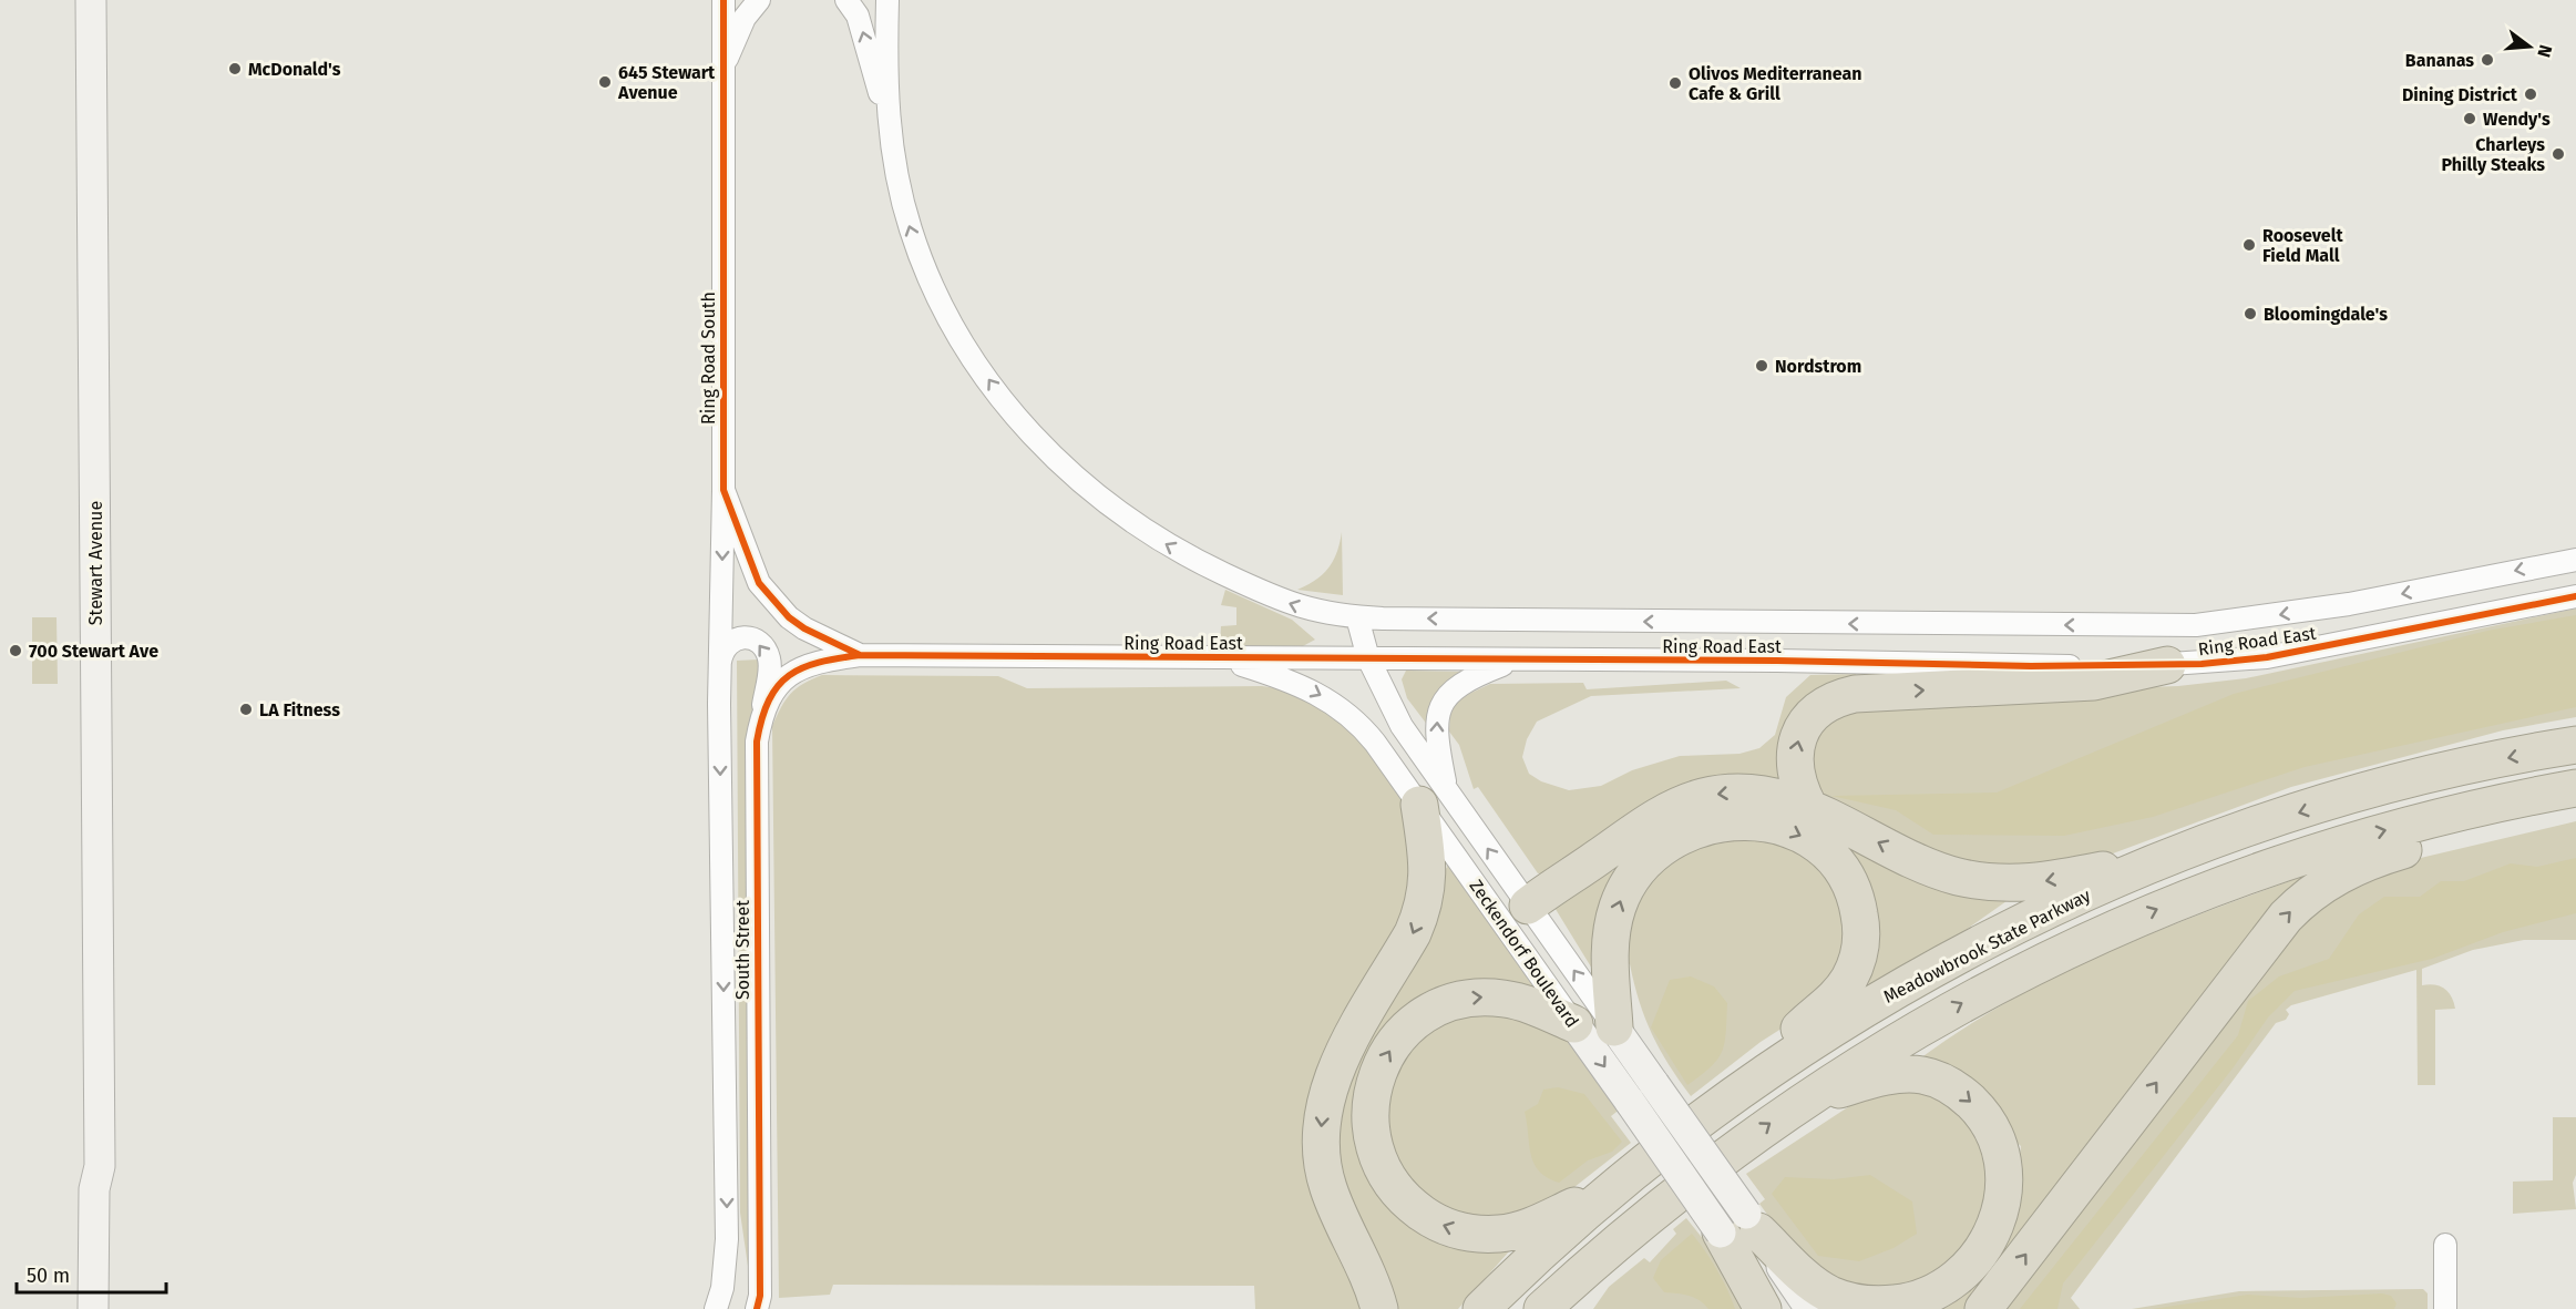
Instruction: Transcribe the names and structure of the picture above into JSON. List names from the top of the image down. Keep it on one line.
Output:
{"streets":{"highway":["Meadowbrook State Parkway"],"main road":["Stewart Avenue","Zeckendorf Boulevard"],"street":["Ring Road South","Ring Road East","South Street"]},"crossings":[["Ring Road South","Ring Road East"],["Ring Road South","South Street"],["Ring Road East","South Street"],["Ring Road East","Zeckendorf Boulevard"]],"places":["Bananas","McDonald's","645 Stewart Avenue","Olivos Mediterranean Cafe & Grill","Dining District","Wendy's","Charleys Philly Steaks","Roosevelt Field Mall","Bloomingdale's","Nordstrom","700 Stewart Ave","LA Fitness"],"scale_bar":"50 m","north":"right"}
